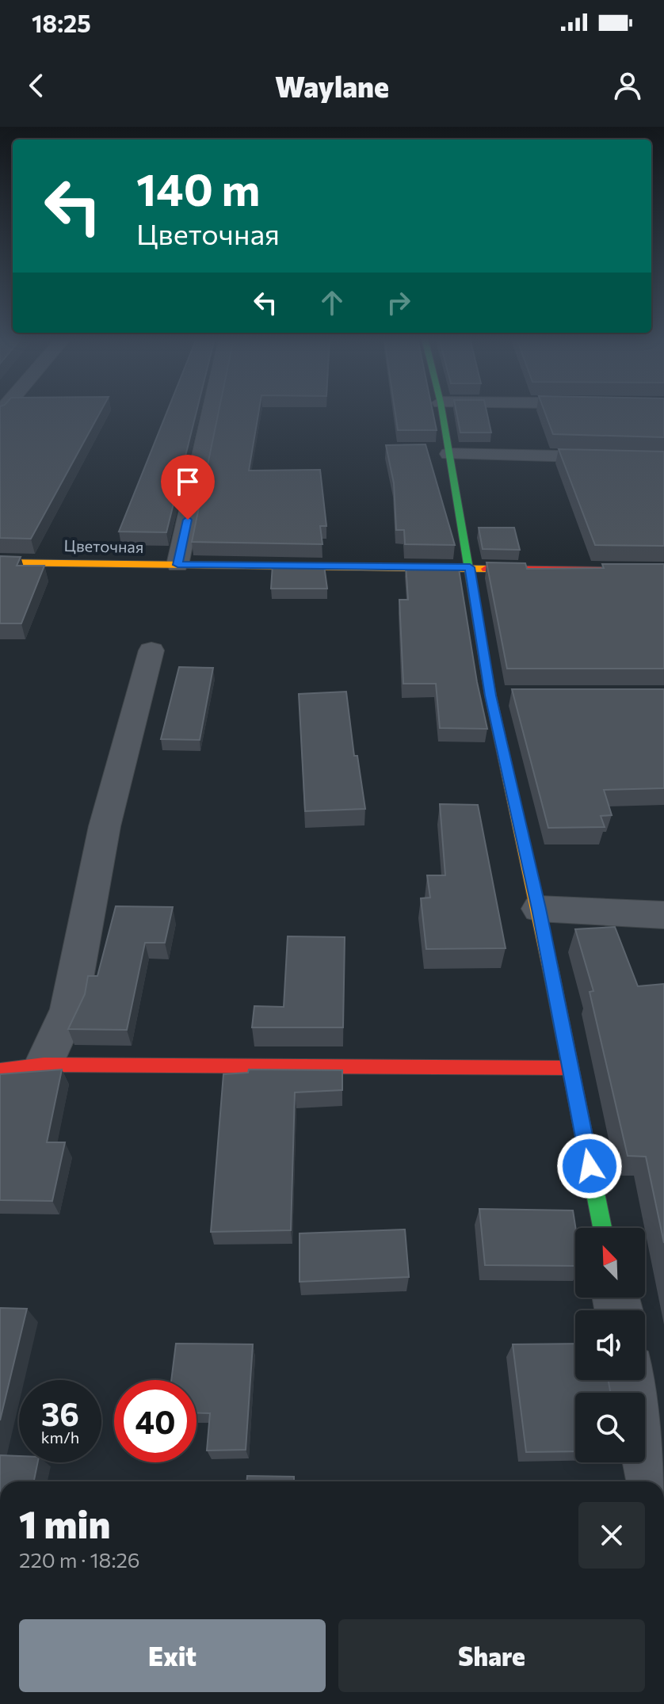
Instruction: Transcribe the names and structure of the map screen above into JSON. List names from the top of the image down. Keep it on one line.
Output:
{"streets":{"street":["Цветочная"]},"north":"top left","page":{"status":"18:25","header":"Waylane","turn":["140 m","Цветочная"],"speed":"36 km/h","limit":"40","heading":["1 min","220 m · 18:26"],"buttons":["Exit","Share"]}}
